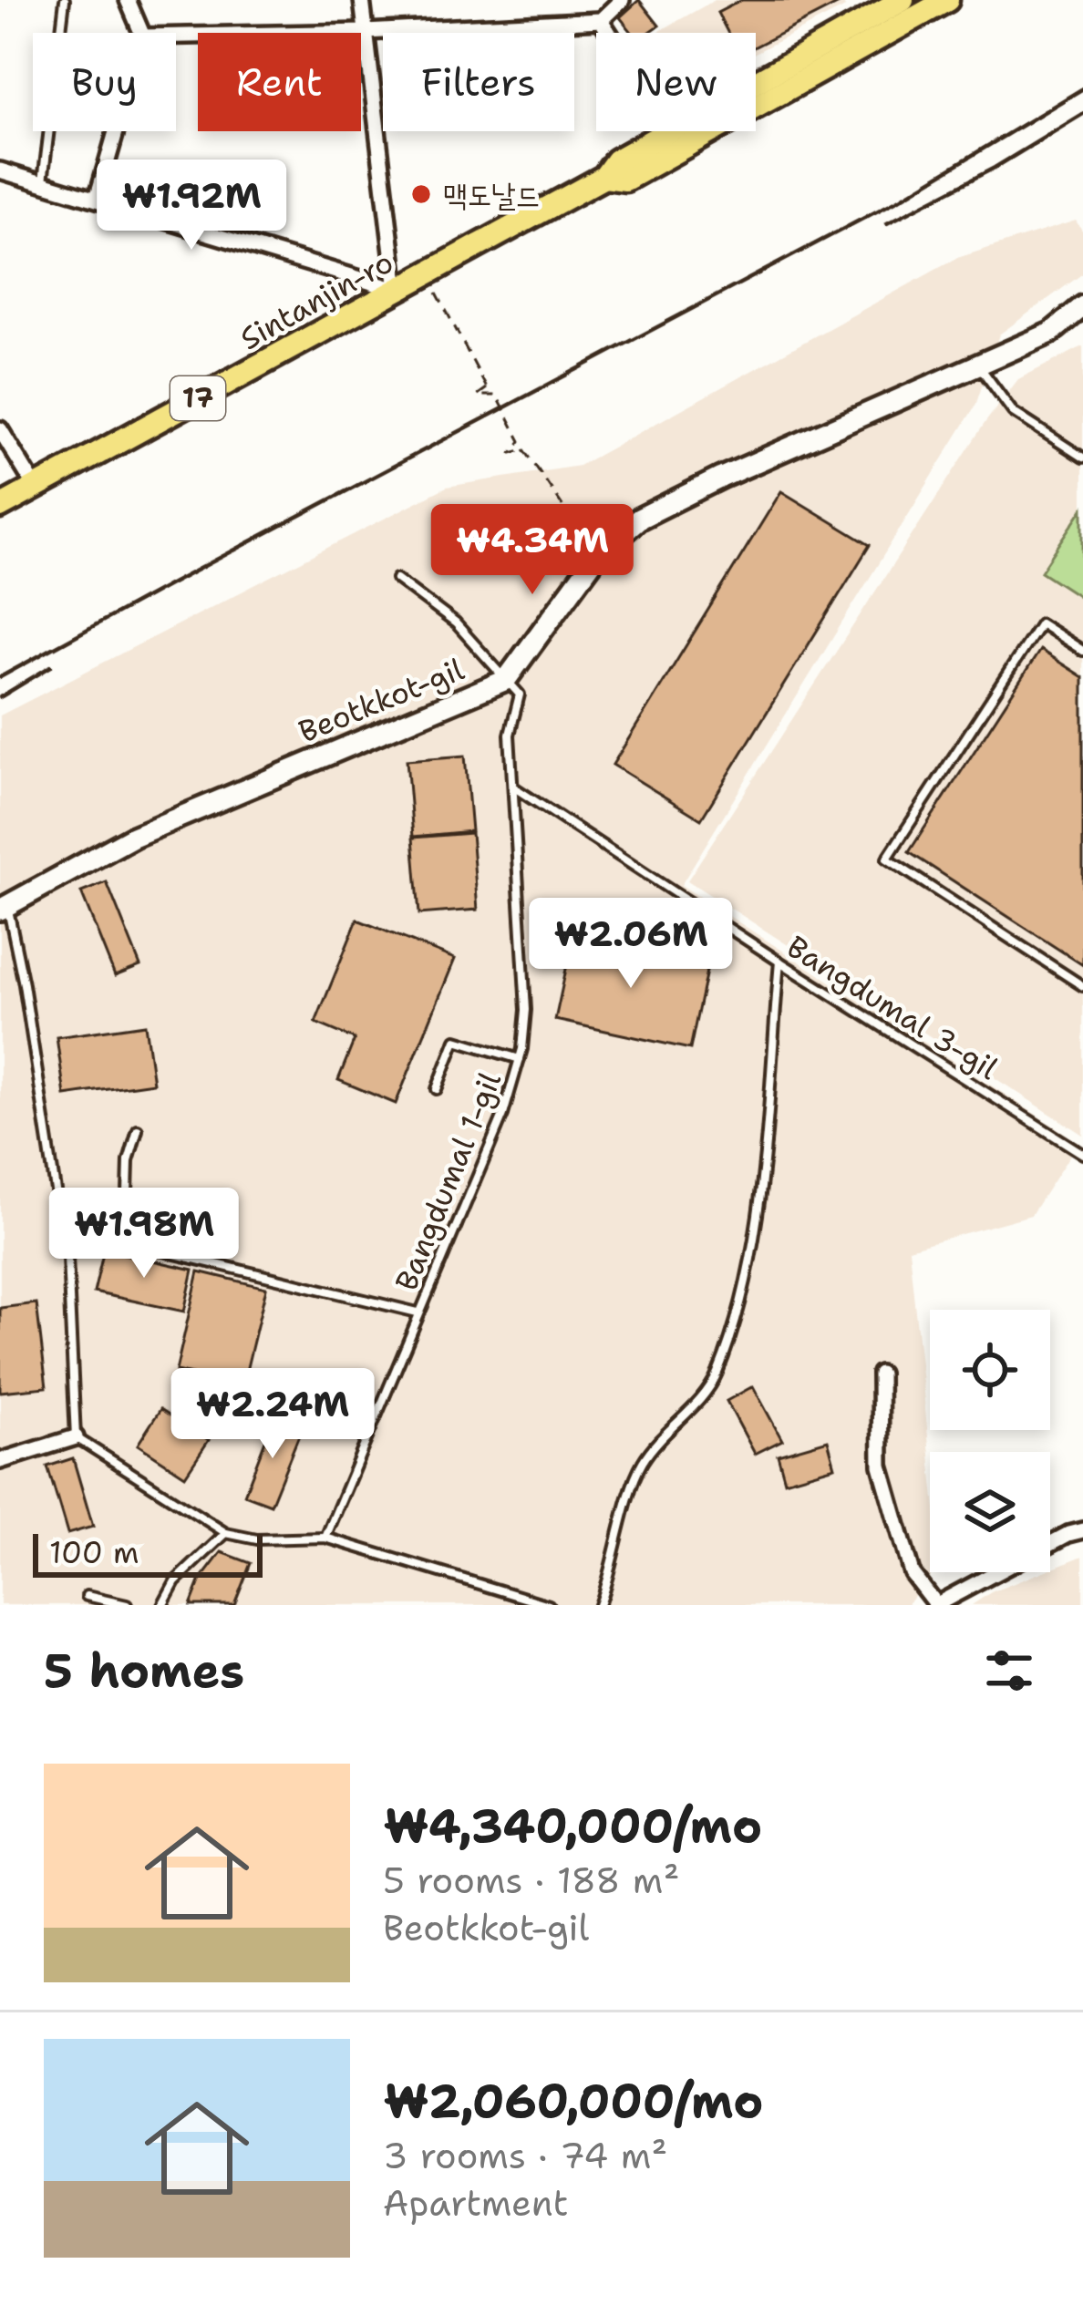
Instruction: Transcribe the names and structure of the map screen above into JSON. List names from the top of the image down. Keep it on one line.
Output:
{"streets":{"main road":["Sintanjin-ro","17"],"street":["Beotkkot-gil"],"lane":["Bangdumal 3-gil","Bangdumal 1-gil"]},"crossings":[["Beotkkot-gil","Bangdumal 1-gil"],["Bangdumal 3-gil","Bangdumal 1-gil"]],"places":["맥도날드"],"scale_bar":"100 m","page":{"chip":["Buy","Rent","Filters","New"],"price":["₩1.92M","₩4.34M","₩2.06M","₩1.98M","₩2.24M"],"scale":"100 m","heading":"5 homes","list":[{"name":"₩4,340,000/mo","note":"5 rooms · 188 m² · Beotkkot-gil"},{"name":"₩2,060,000/mo","note":"3 rooms · 74 m² · Apartment"}]}}
